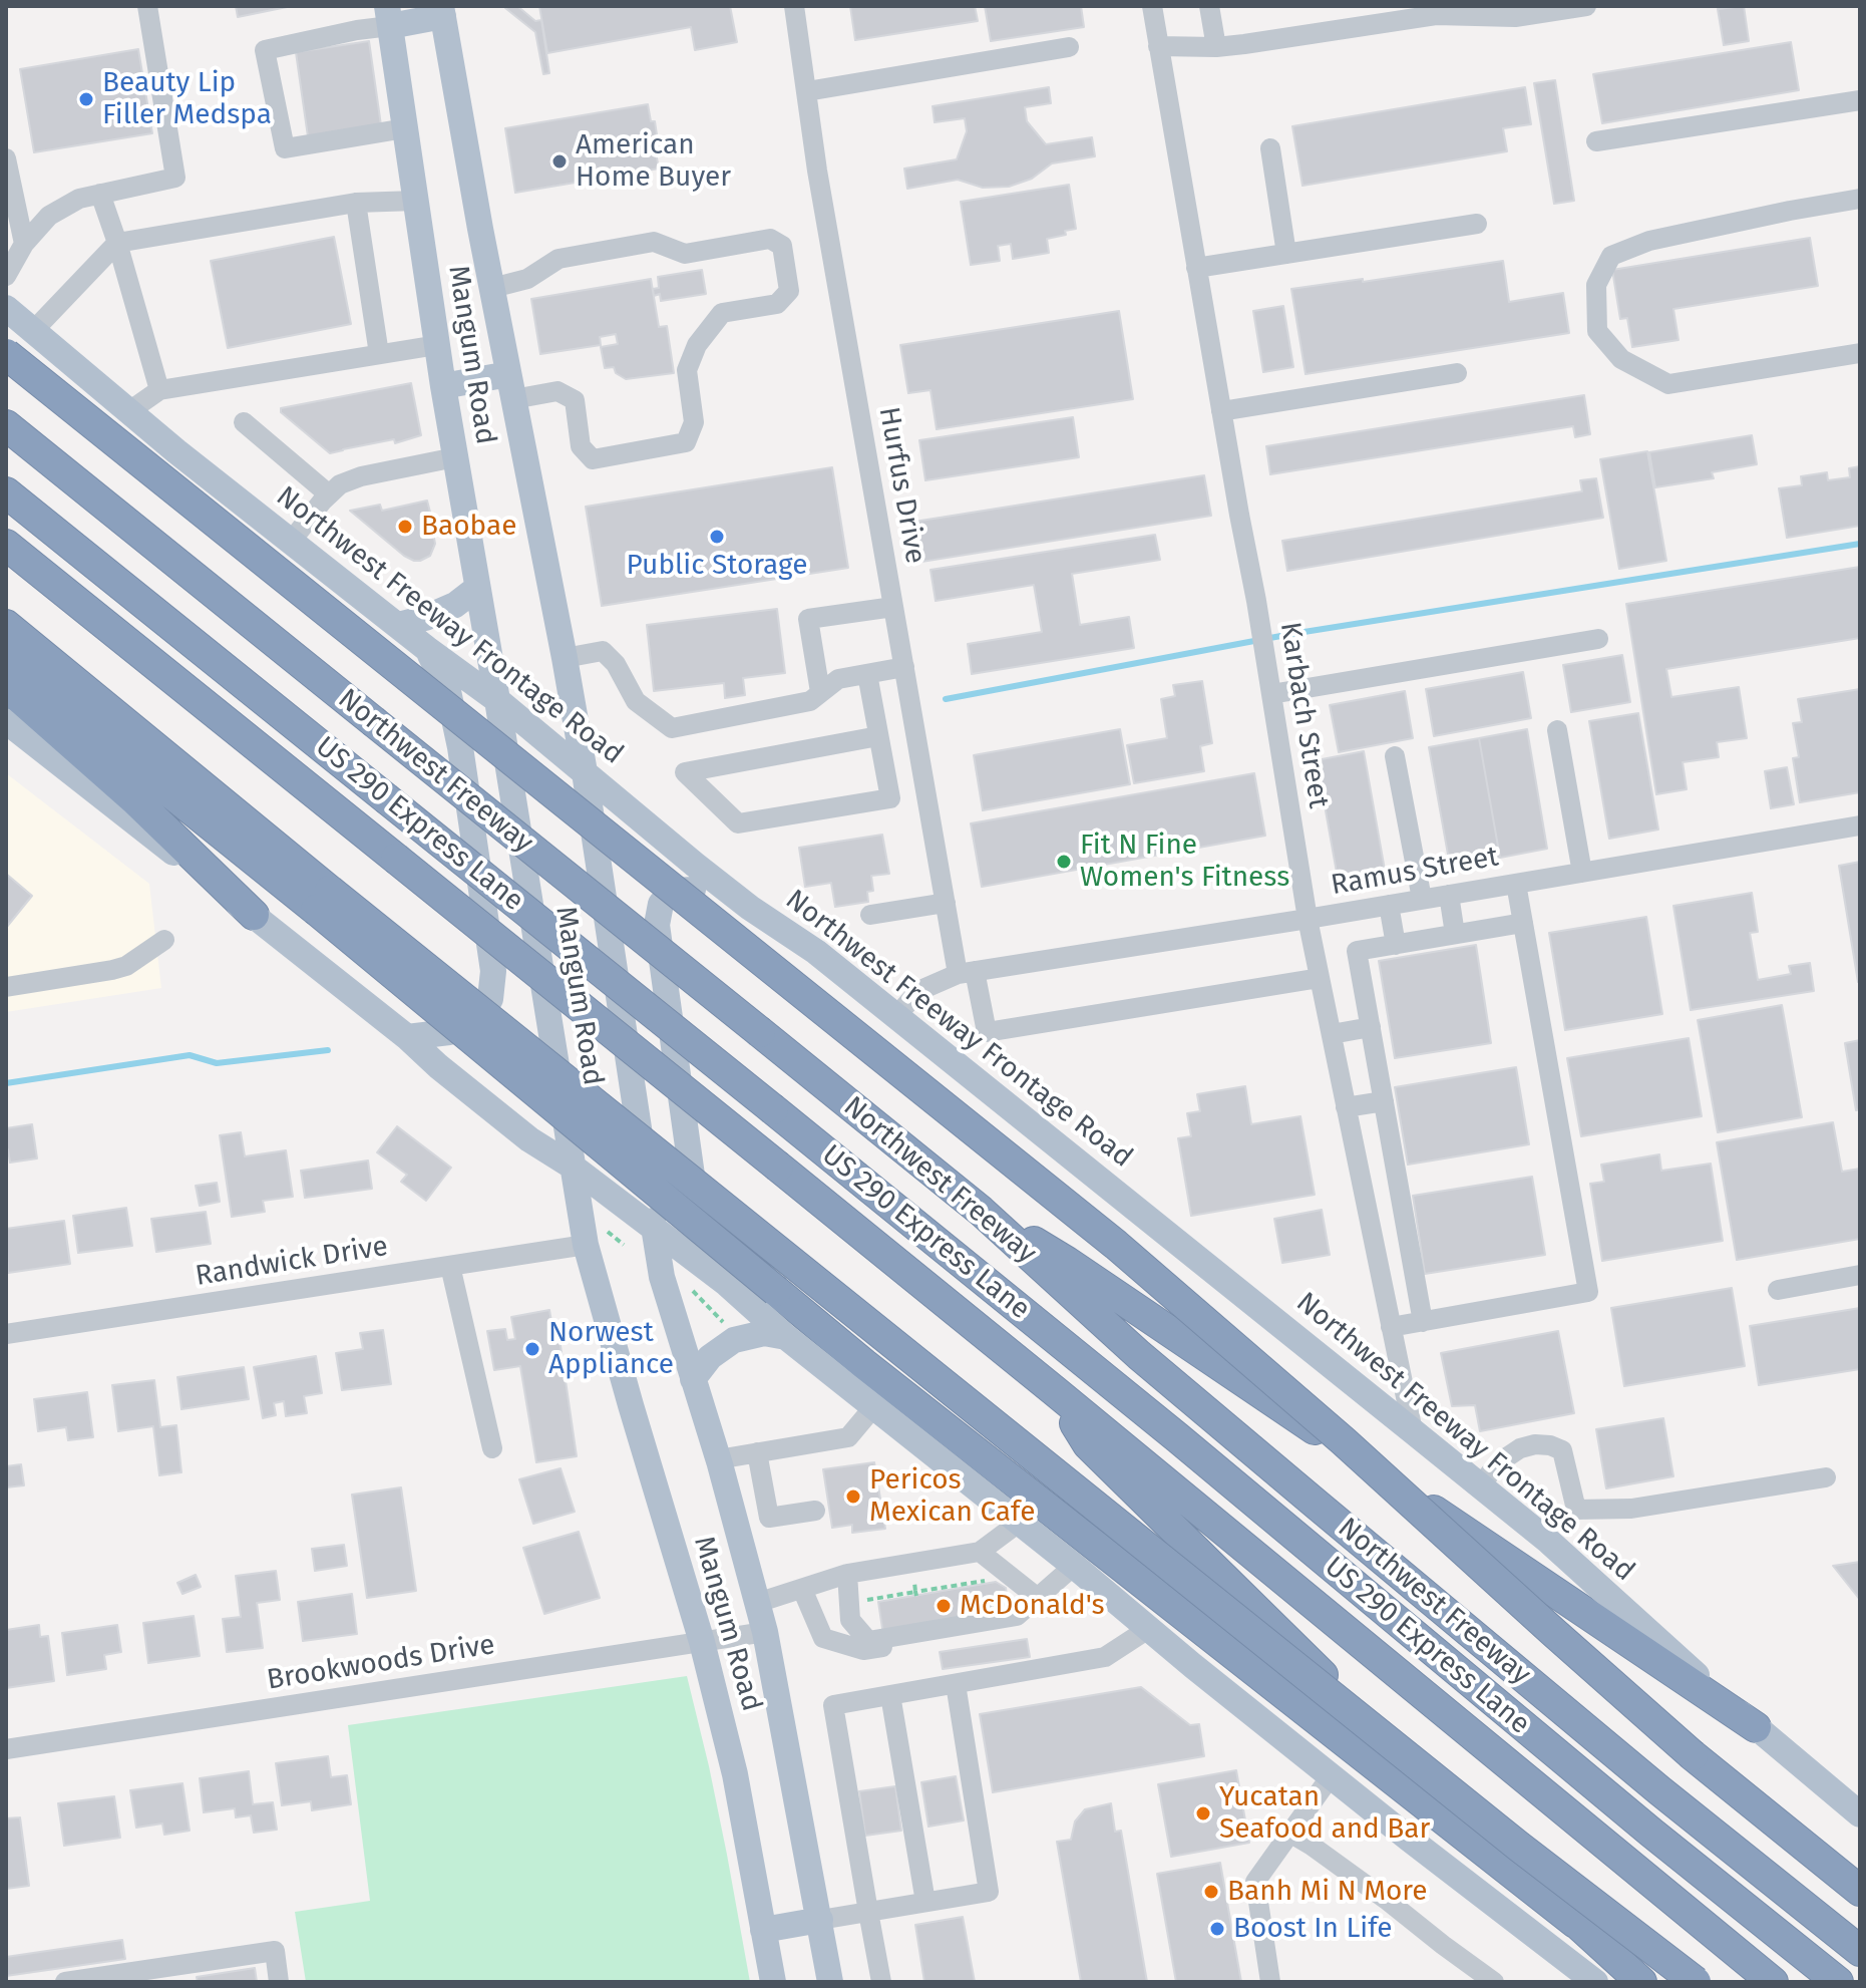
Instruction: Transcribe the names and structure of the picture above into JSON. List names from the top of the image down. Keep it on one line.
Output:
{"streets":{"highway":["Northwest Freeway","US 290 Express Lane"],"main road":["Mangum Road","Northwest Freeway Frontage Road"],"street":["Hurfus Drive","Karbach Street","Ramus Street","Randwick Drive","Brookwoods Drive"]},"crossings":[["Mangum Road","Northwest Freeway Frontage Road"],["Mangum Road","Randwick Drive"],["Mangum Road","Brookwoods Drive"],["Hurfus Drive","Karbach Street"],["Hurfus Drive","Ramus Street"],["Northwest Freeway Frontage Road","Karbach Street"],["Northwest Freeway Frontage Road","Ramus Street"],["Karbach Street","Ramus Street"]],"places":["Beauty Lip Filler Medspa","American Home Buyer","Baobae","Public Storage","Fit N Fine Women's Fitness","Norwest Appliance","Pericos Mexican Cafe","McDonald's","Yucatan Seafood and Bar","Banh Mi N More","Boost In Life"]}
